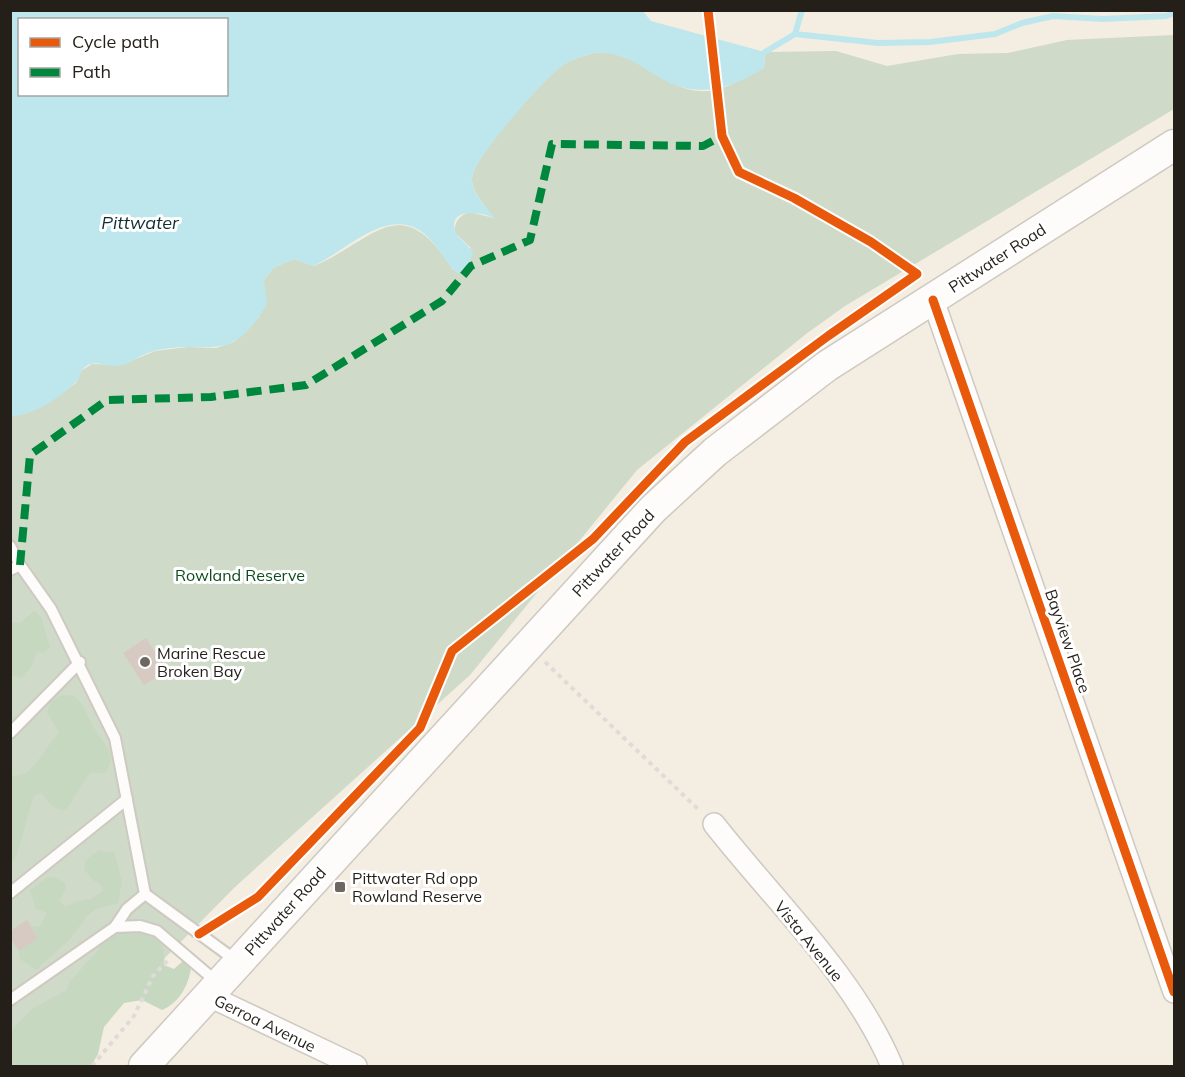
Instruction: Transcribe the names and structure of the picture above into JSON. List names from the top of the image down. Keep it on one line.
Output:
{"streets":{"main road":["Pittwater Road"],"street":["Bayview Place","Vista Avenue","Gerroa Avenue"]},"crossings":[["Pittwater Road","Bayview Place"],["Pittwater Road","Gerroa Avenue"]],"water":["Pittwater"],"parks":["Rowland Reserve"],"places":{"other":["Marine Rescue Broken Bay"],"transit":["Pittwater Rd opp Rowland Reserve"]},"legend":["Cycle path","Path"]}
